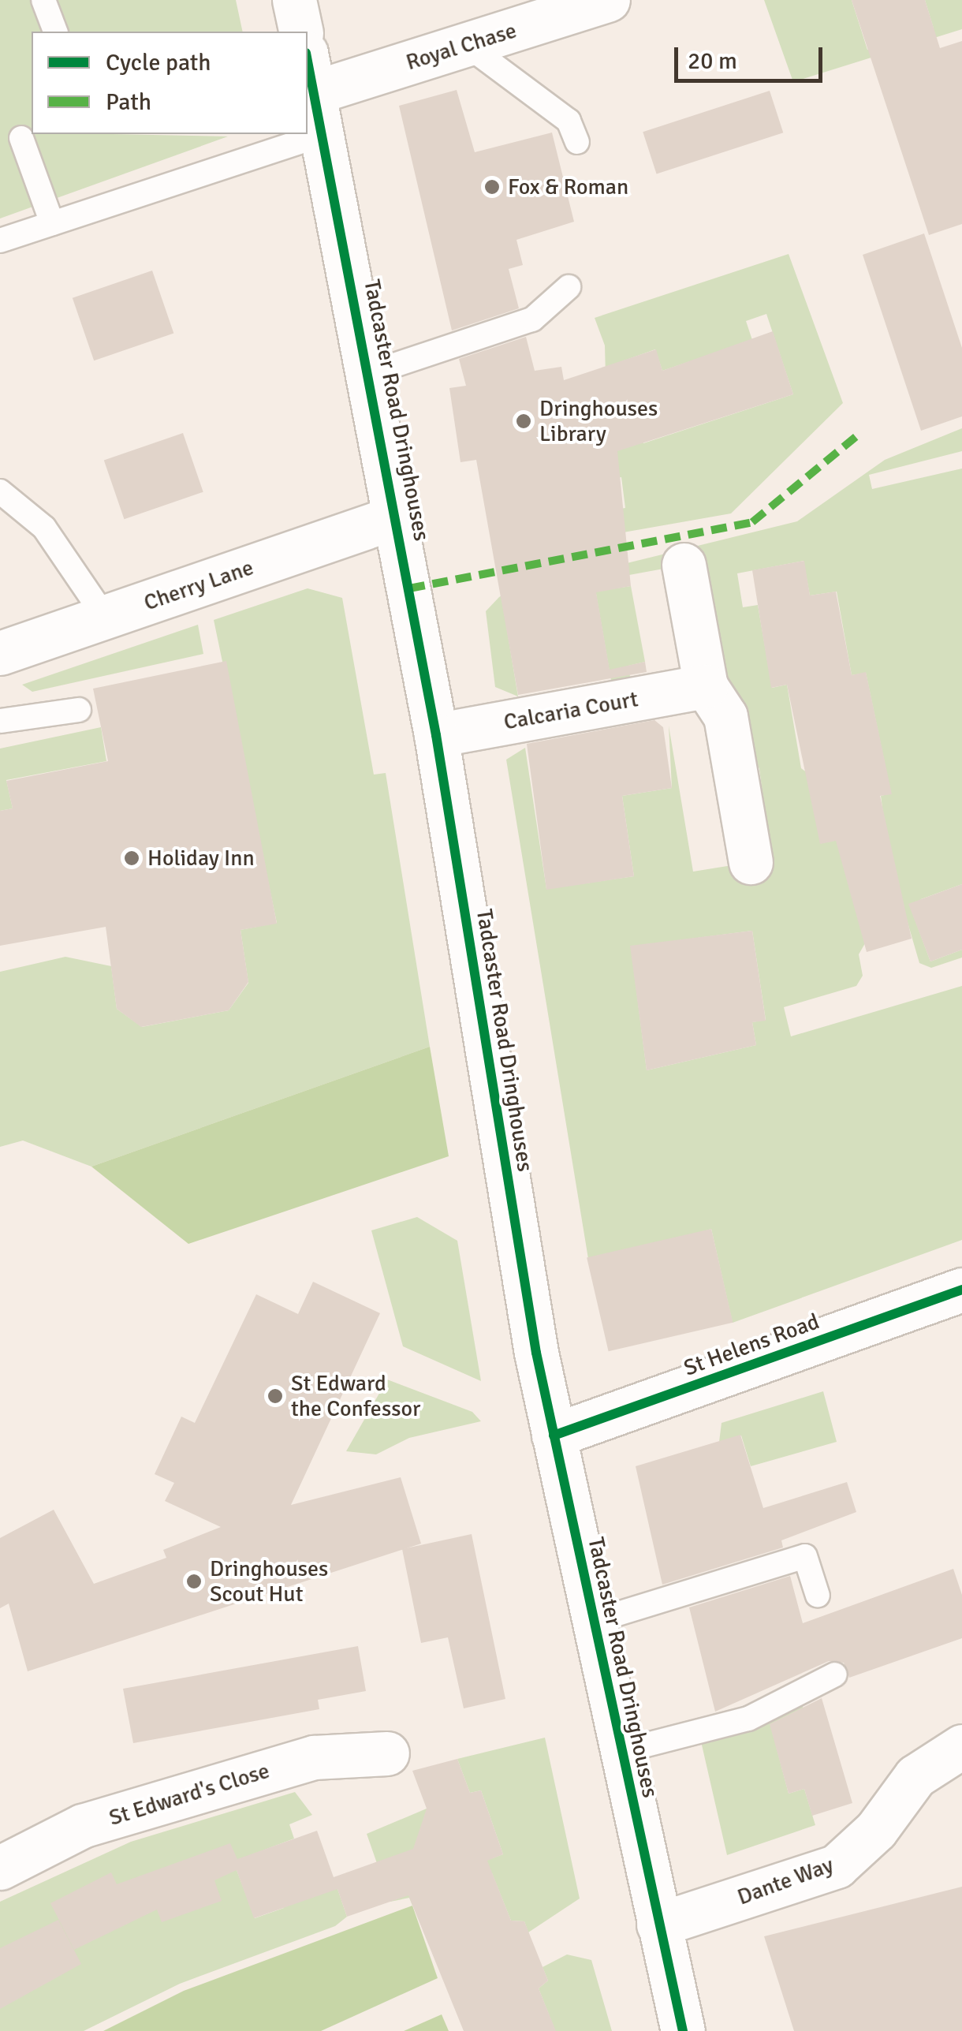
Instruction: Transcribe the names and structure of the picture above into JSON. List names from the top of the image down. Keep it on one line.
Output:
{"streets":{"street":["Royal Chase","Tadcaster Road Dringhouses","Cherry Lane","Calcaria Court","St Helens Road","St Edward's Close","Dante Way"]},"crossings":[["Royal Chase","Tadcaster Road Dringhouses"],["Tadcaster Road Dringhouses","Cherry Lane"],["Tadcaster Road Dringhouses","Calcaria Court"],["Tadcaster Road Dringhouses","St Helens Road"],["Tadcaster Road Dringhouses","Dante Way"]],"places":["Fox & Roman","Dringhouses Library","Holiday Inn","St Edward the Confessor","Dringhouses Scout Hut"],"legend":["Cycle path","Path"],"scale_bar":"20 m"}
